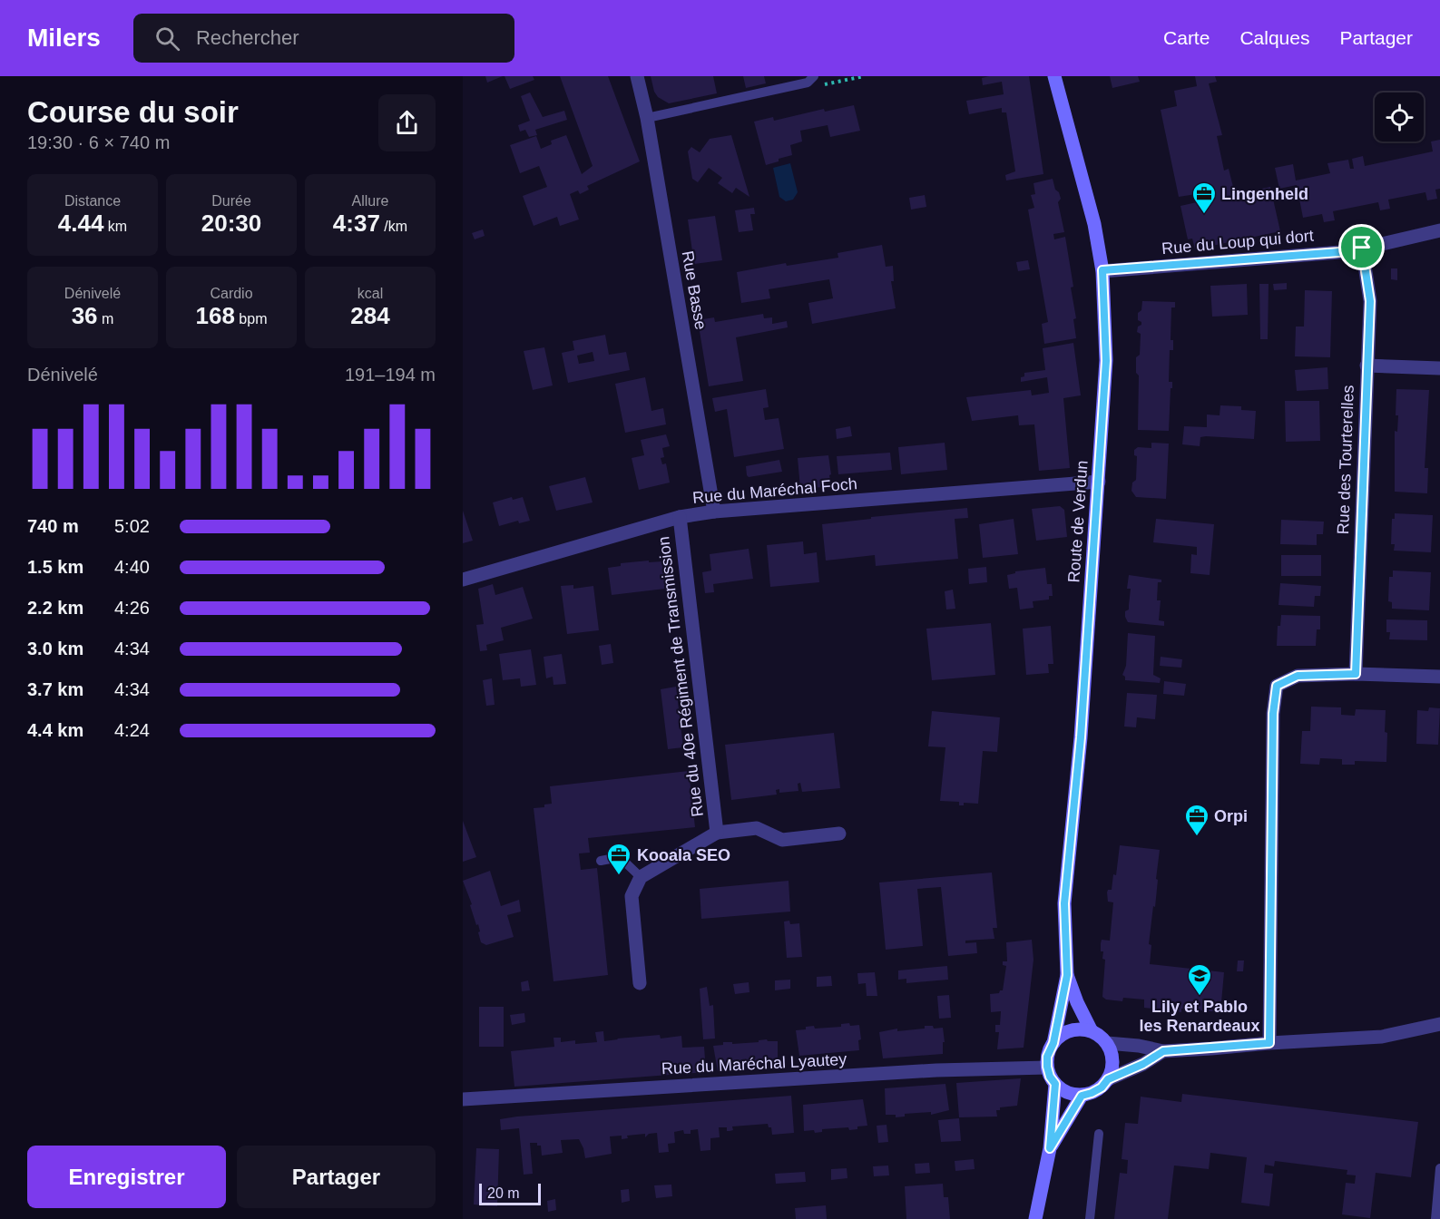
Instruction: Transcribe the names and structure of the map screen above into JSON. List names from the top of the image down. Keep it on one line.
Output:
{"streets":{"main road":["Route de Verdun"],"street":["Rue du Loup qui dort","Rue Basse","Rue des Tourterelles","Rue du Maréchal Foch","Rue du 40e Régiment de Transmission","Rue du Maréchal Lyautey"]},"crossings":[["Rue du Loup qui dort","Rue des Tourterelles"],["Rue du Loup qui dort","Route de Verdun"],["Rue Basse","Rue du Maréchal Foch"],["Rue du Maréchal Foch","Route de Verdun"],["Rue du Maréchal Foch","Rue du 40e Régiment de Transmission"],["Route de Verdun","Rue du Maréchal Lyautey"]],"places":{"office":["Lingenheld","Orpi","Kooala SEO"],"school or university":["Lily et Pablo les Renardeaux"]},"scale_bar":"20 m","page":{"header":"Milers","search":"Rechercher","nav":["Carte","Calques","Partager"],"heading":["Course du soir","19:30 · 6 × 740 m"],"stats":[["Distance","4.44 km"],["Durée","20:30"],["Allure","4:37 /km"],["Dénivelé","36 m"],["Cardio","168 bpm"],["kcal","284"]],"chart":["Dénivelé","191–194 m"],"list":[{"name":"740 m","note":"5:02"},{"name":"1.5 km","note":"4:40"},{"name":"2.2 km","note":"4:26"},{"name":"3.0 km","note":"4:34"},{"name":"3.7 km","note":"4:34"},{"name":"4.4 km","note":"4:24"}],"buttons":["Enregistrer","Partager"],"scale":"20 m"}}
